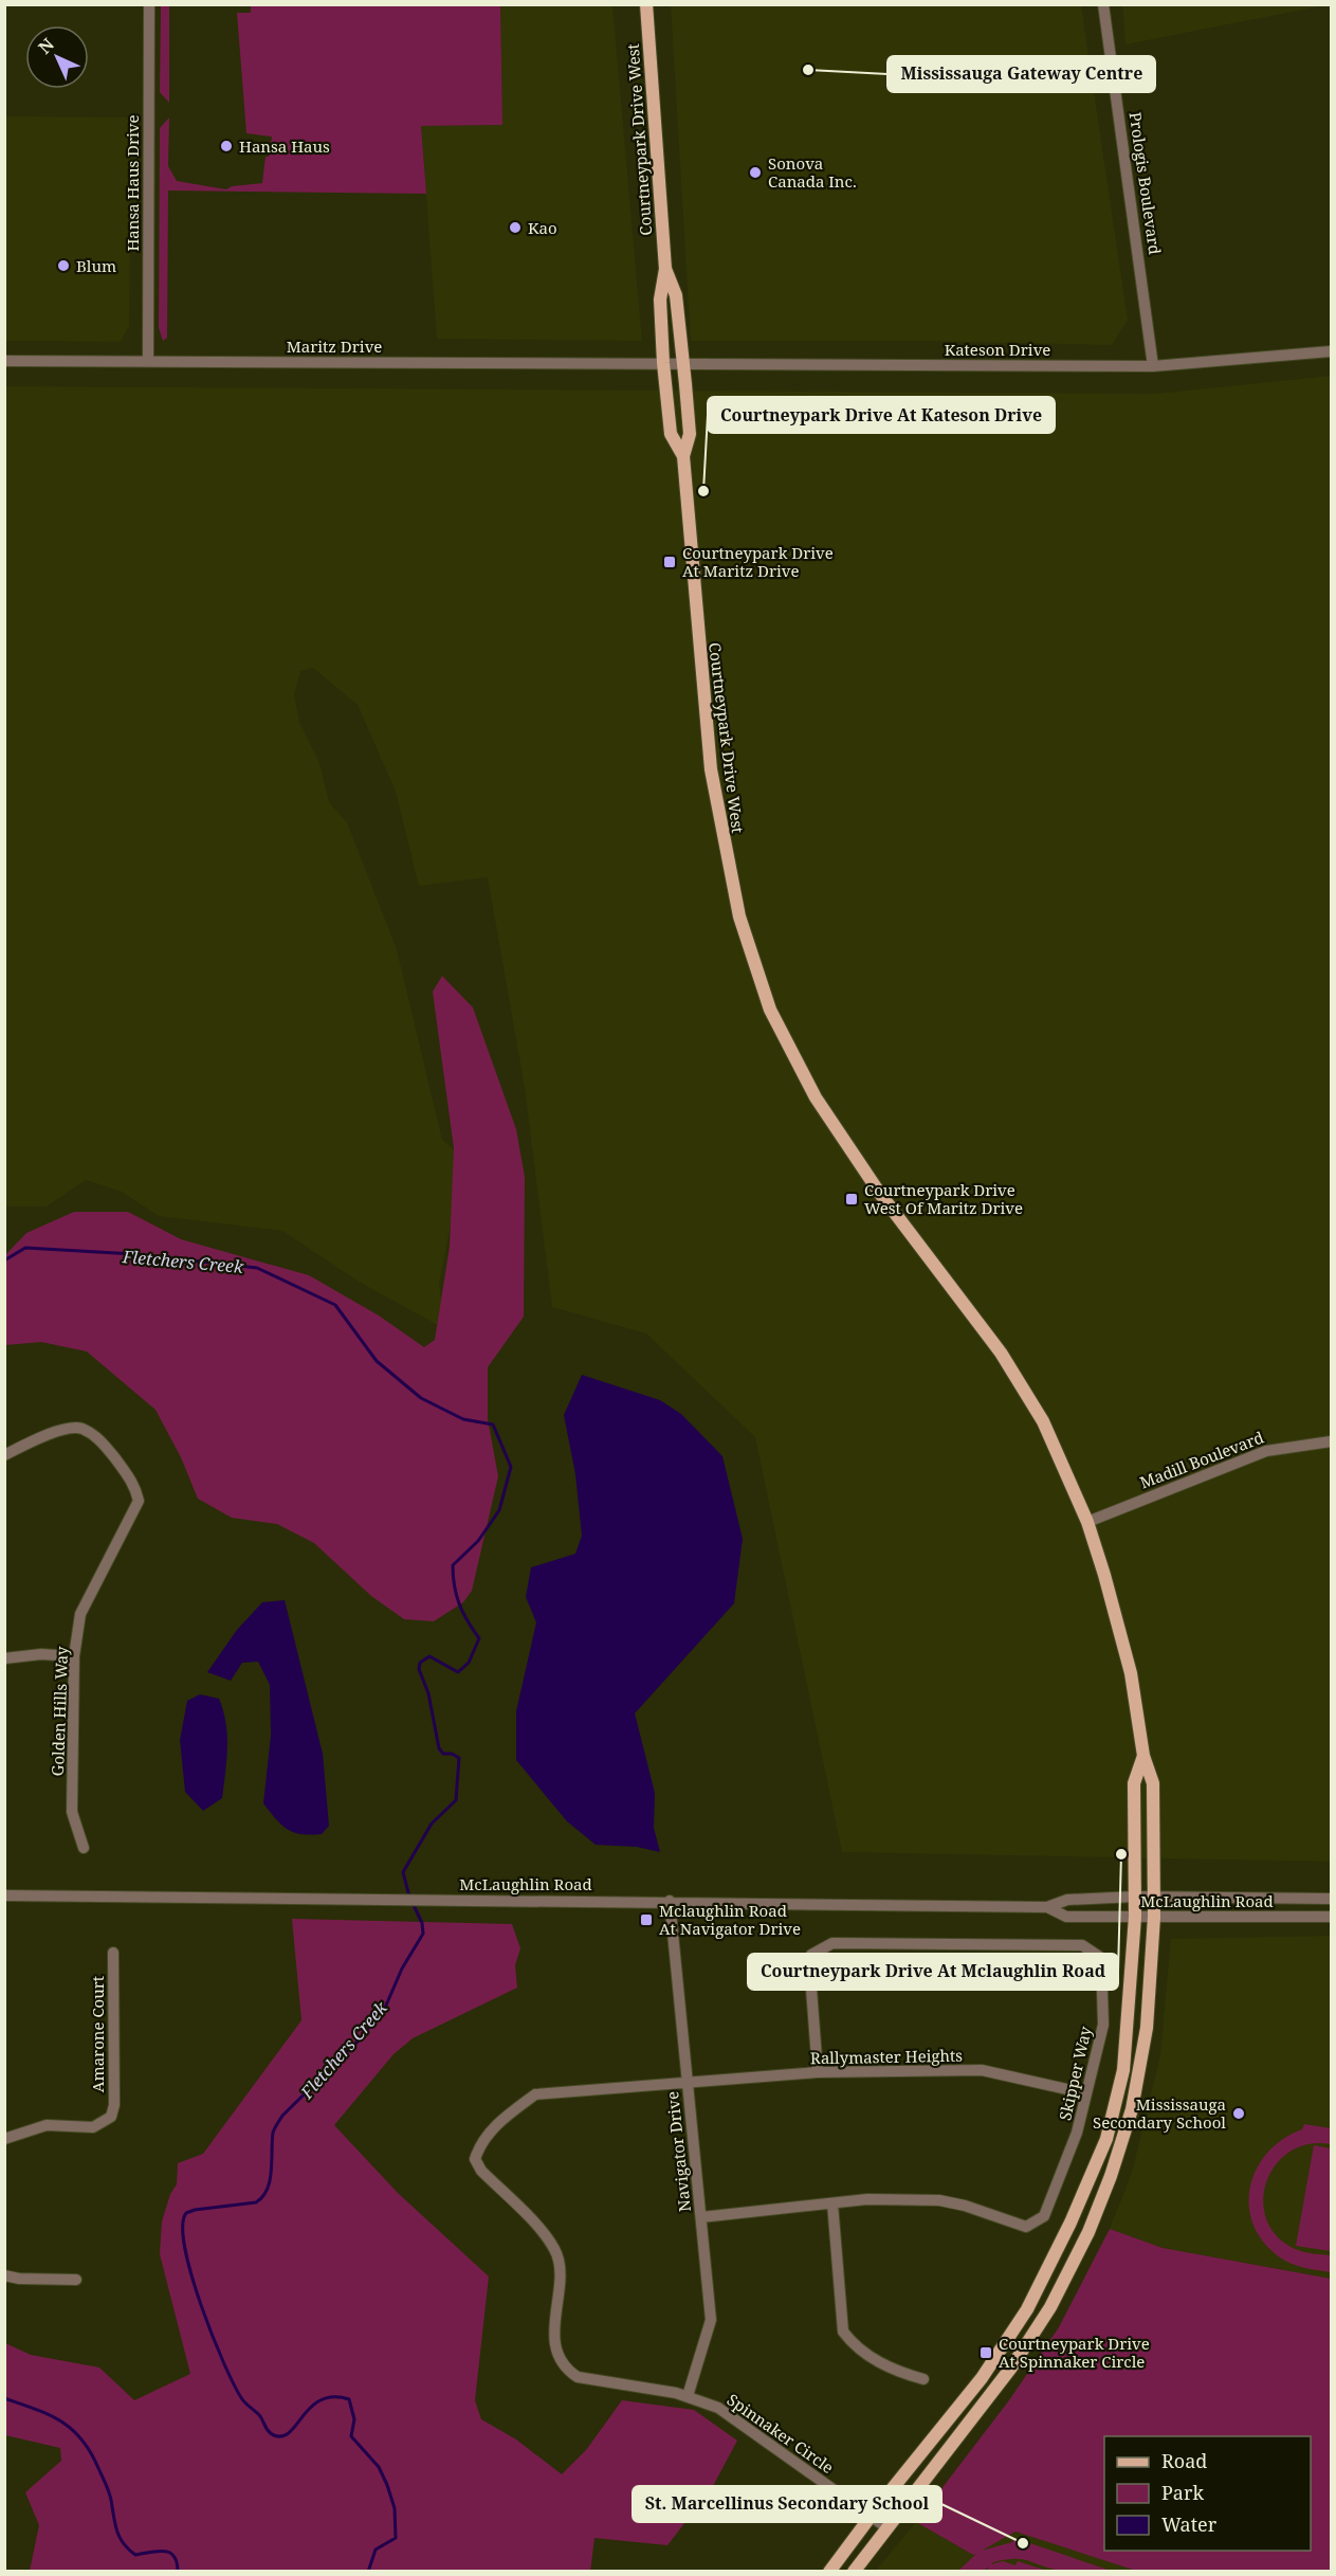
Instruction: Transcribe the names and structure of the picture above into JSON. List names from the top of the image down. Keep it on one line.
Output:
{"streets":{"main road":["Courtneypark Drive West"],"street":["Hansa Haus Drive","Prologis Boulevard","Maritz Drive","Kateson Drive","Madill Boulevard","Golden Hills Way","McLaughlin Road","Amarone Court","Rallymaster Heights","Skipper Way","Navigator Drive","Spinnaker Circle"]},"crossings":[["Courtneypark Drive West","Maritz Drive"],["Courtneypark Drive West","Kateson Drive"],["Courtneypark Drive West","Madill Boulevard"],["Courtneypark Drive West","McLaughlin Road"],["Courtneypark Drive West","Spinnaker Circle"],["Hansa Haus Drive","Maritz Drive"],["Prologis Boulevard","Kateson Drive"],["Maritz Drive","Kateson Drive"],["McLaughlin Road","Navigator Drive"],["Rallymaster Heights","Skipper Way"],["Rallymaster Heights","Navigator Drive"],["Rallymaster Heights","Spinnaker Circle"],["Skipper Way","Navigator Drive"],["Navigator Drive","Spinnaker Circle"]],"water":["Fletchers Creek"],"places":{"other":["Mississauga Gateway Centre","Hansa Haus","Sonova Canada Inc.","Kao","Blum","Courtneypark Drive At Kateson Drive","Courtneypark Drive At Mclaughlin Road","Mississauga Secondary School","St. Marcellinus Secondary School"],"transit":["Courtneypark Drive At Maritz Drive","Courtneypark Drive West Of Maritz Drive","Mclaughlin Road At Navigator Drive","Courtneypark Drive At Spinnaker Circle"]},"legend":["Road","Park","Water"],"north":"top left"}
